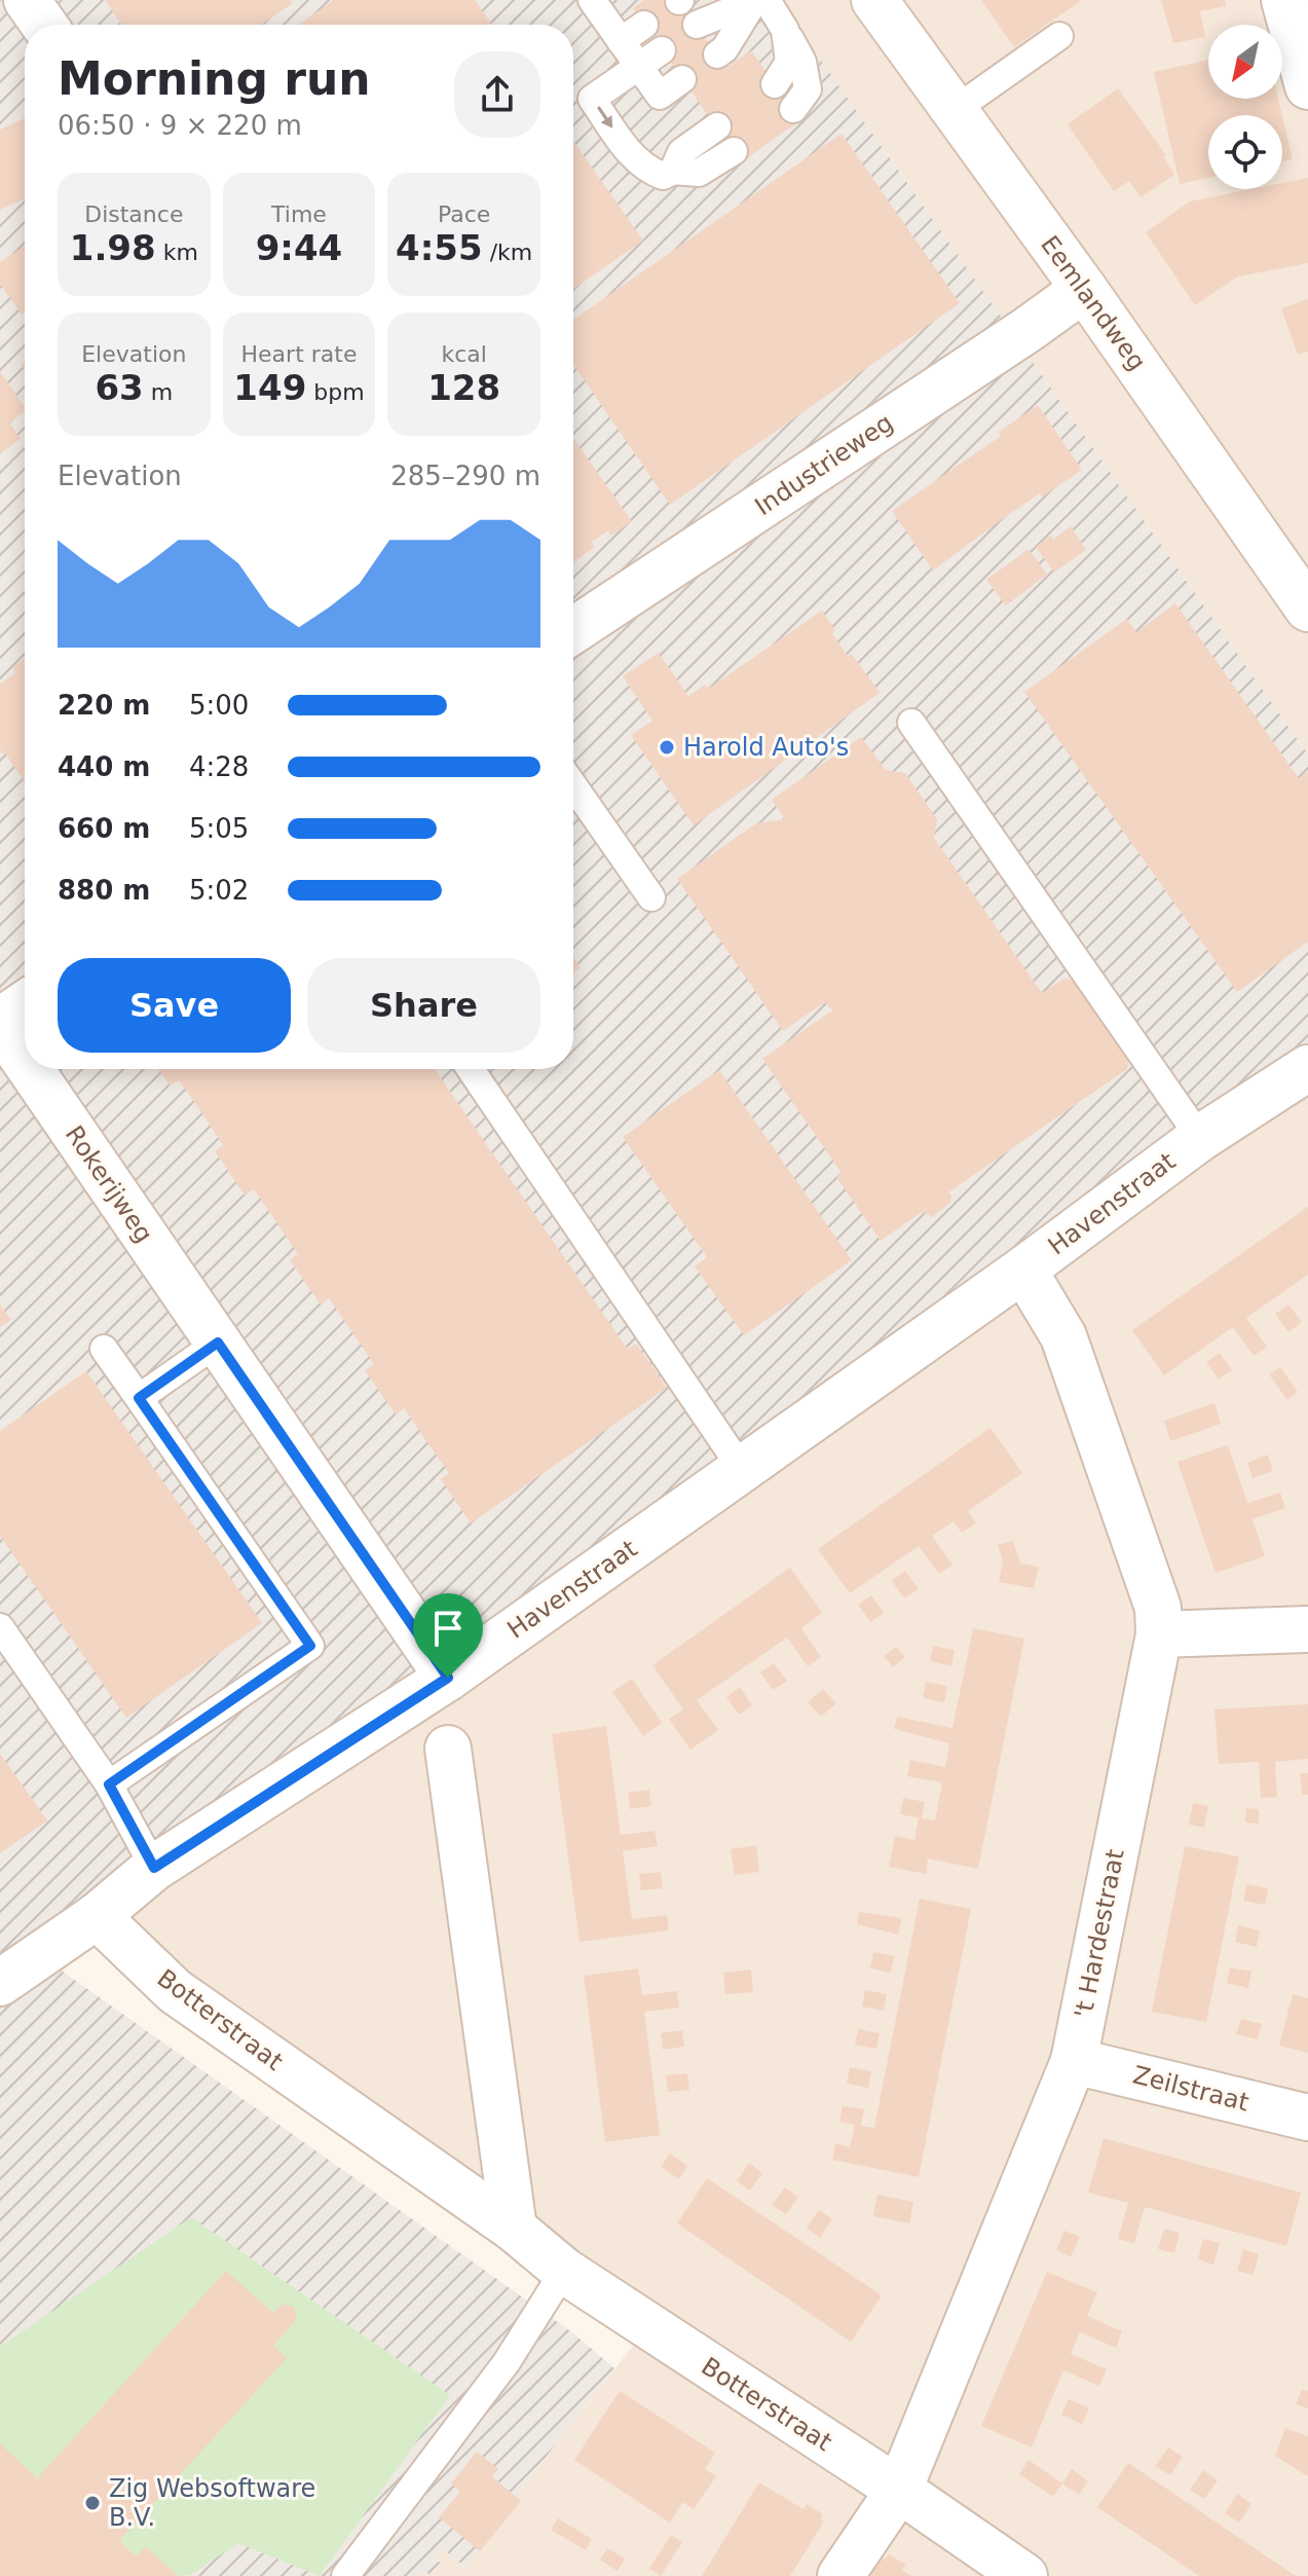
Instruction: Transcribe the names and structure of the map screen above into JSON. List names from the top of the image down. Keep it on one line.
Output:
{"streets":{"street":["Eemlandweg","Industrieweg","Rokerijweg","Havenstraat","'t Hardestraat","Botterstraat","Zeilstraat"]},"crossings":[["Eemlandweg","Industrieweg"],["Rokerijweg","Havenstraat"],["Havenstraat","'t Hardestraat"],["Havenstraat","Botterstraat"],["'t Hardestraat","Botterstraat"],["'t Hardestraat","Zeilstraat"]],"places":["Harold Auto's","Zig Websoftware B.V."],"north":"bottom left","page":{"heading":["Morning run","06:50 · 9 × 220 m"],"stats":[["Distance","1.98 km"],["Time","9:44"],["Pace","4:55 /km"],["Elevation","63 m"],["Heart rate","149 bpm"],["kcal","128"]],"chart":["Elevation","285–290 m"],"list":[{"name":"220 m","note":"5:00"},{"name":"440 m","note":"4:28"},{"name":"660 m","note":"5:05"},{"name":"880 m","note":"5:02"}],"buttons":["Save","Share"]}}
